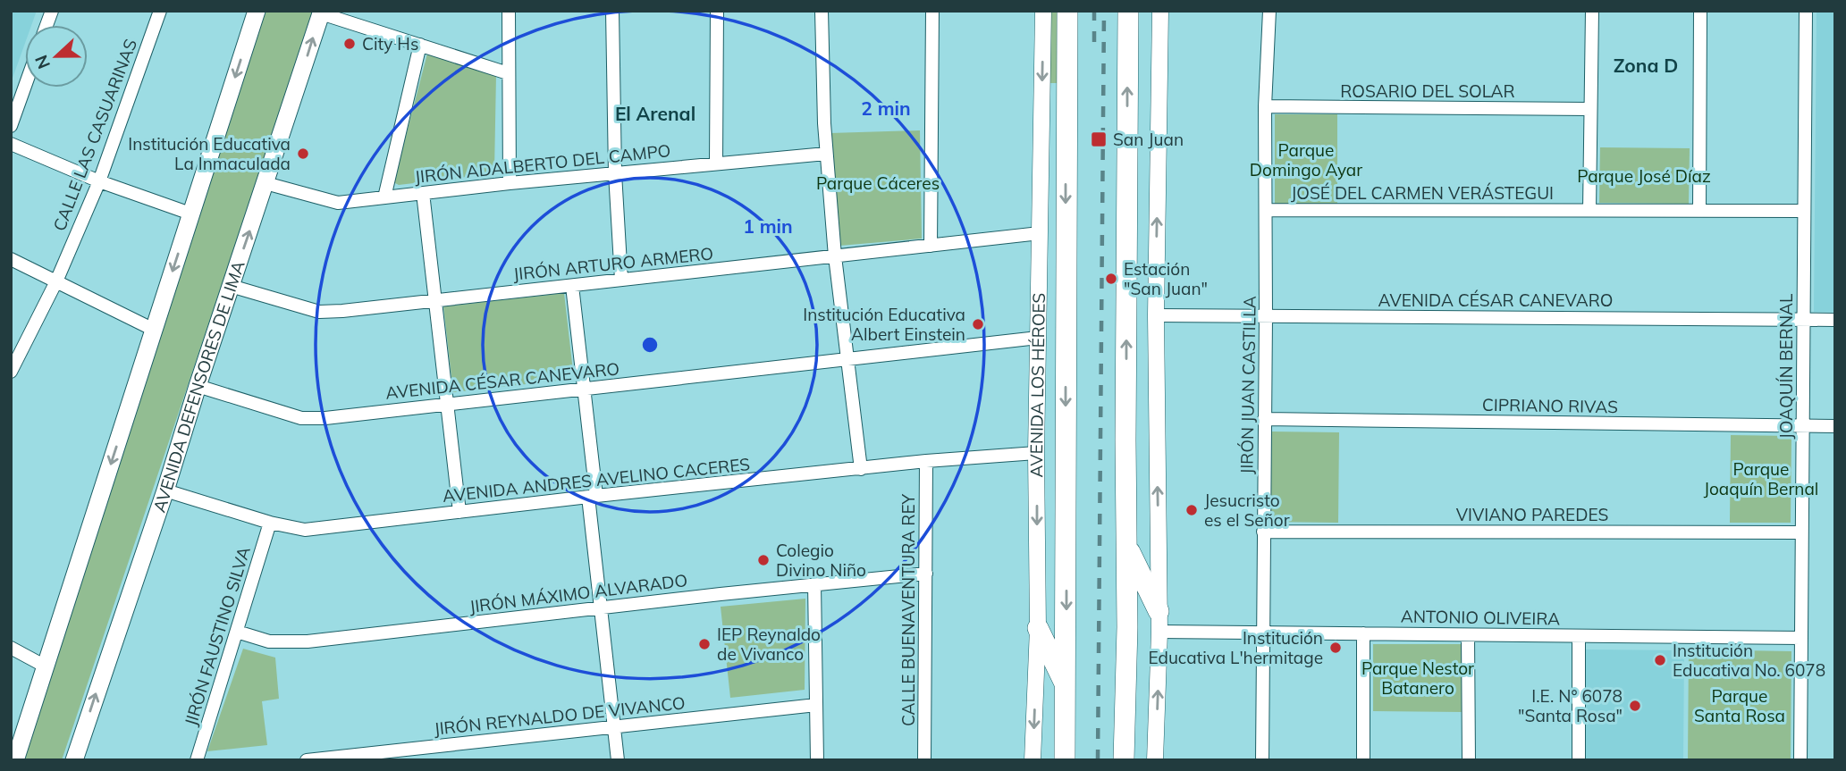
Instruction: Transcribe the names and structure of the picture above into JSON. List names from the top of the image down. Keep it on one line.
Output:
{"streets":{"main road":["AVENIDA DEFENSORES DE LIMA","AVENIDA LOS HÉROES"],"street":["ROSARIO DEL SOLAR","CALLE LAS CASUARINAS","JIRÓN ADALBERTO DEL CAMPO","JOSÉ DEL CARMEN VERÁSTEGUI","JIRÓN ARTURO ARMERO","AVENIDA CÉSAR CANEVARO","JOAQUÍN BERNAL","JIRÓN JUAN CASTILLA","CIPRIANO RIVAS","AVENIDA ANDRES AVELINO CACERES","VIVIANO PAREDES","JIRÓN MÁXIMO ALVARADO","CALLE BUENAVENTURA REY","ANTONIO OLIVEIRA","JIRÓN FAUSTINO SILVA","JIRÓN REYNALDO DE VIVANCO"]},"crossings":[["ROSARIO DEL SOLAR","JIRÓN JUAN CASTILLA"],["JIRÓN ADALBERTO DEL CAMPO","AVENIDA DEFENSORES DE LIMA"],["JOSÉ DEL CARMEN VERÁSTEGUI","JOAQUÍN BERNAL"],["JOSÉ DEL CARMEN VERÁSTEGUI","JIRÓN JUAN CASTILLA"],["JIRÓN ARTURO ARMERO","AVENIDA DEFENSORES DE LIMA"],["JIRÓN ARTURO ARMERO","AVENIDA LOS HÉROES"],["AVENIDA CÉSAR CANEVARO","JOAQUÍN BERNAL"],["AVENIDA CÉSAR CANEVARO","JIRÓN JUAN CASTILLA"],["AVENIDA CÉSAR CANEVARO","AVENIDA DEFENSORES DE LIMA"],["AVENIDA CÉSAR CANEVARO","AVENIDA LOS HÉROES"],["JOAQUÍN BERNAL","CIPRIANO RIVAS"],["JOAQUÍN BERNAL","VIVIANO PAREDES"],["JOAQUÍN BERNAL","ANTONIO OLIVEIRA"],["JIRÓN JUAN CASTILLA","CIPRIANO RIVAS"],["JIRÓN JUAN CASTILLA","VIVIANO PAREDES"],["JIRÓN JUAN CASTILLA","ANTONIO OLIVEIRA"],["AVENIDA DEFENSORES DE LIMA","AVENIDA ANDRES AVELINO CACERES"],["AVENIDA LOS HÉROES","AVENIDA ANDRES AVELINO CACERES"],["AVENIDA ANDRES AVELINO CACERES","CALLE BUENAVENTURA REY"],["AVENIDA ANDRES AVELINO CACERES","JIRÓN FAUSTINO SILVA"],["JIRÓN MÁXIMO ALVARADO","CALLE BUENAVENTURA REY"],["JIRÓN MÁXIMO ALVARADO","JIRÓN FAUSTINO SILVA"]],"districts":["Zona D","El Arenal"],"parks":["Parque Domingo Ayar","Parque José Díaz","Parque Cáceres","Parque Joaquín Bernal","Parque Nestor Batanero","Parque Santa Rosa"],"places":{"other":["City Hs","Institución Educativa La Inmaculada","Estación \"San Juan\"","Institución Educativa Albert Einstein","Jesucristo es el Señor","Colegio Divino Niño","IEP Reynaldo de Vivanco","Institución Educativa L'hermitage","Institución Educativa No. 6078","I.E. N° 6078 \"Santa Rosa\""],"transit":["San Juan"]},"north":"left","rings":["2 min","1 min"]}
